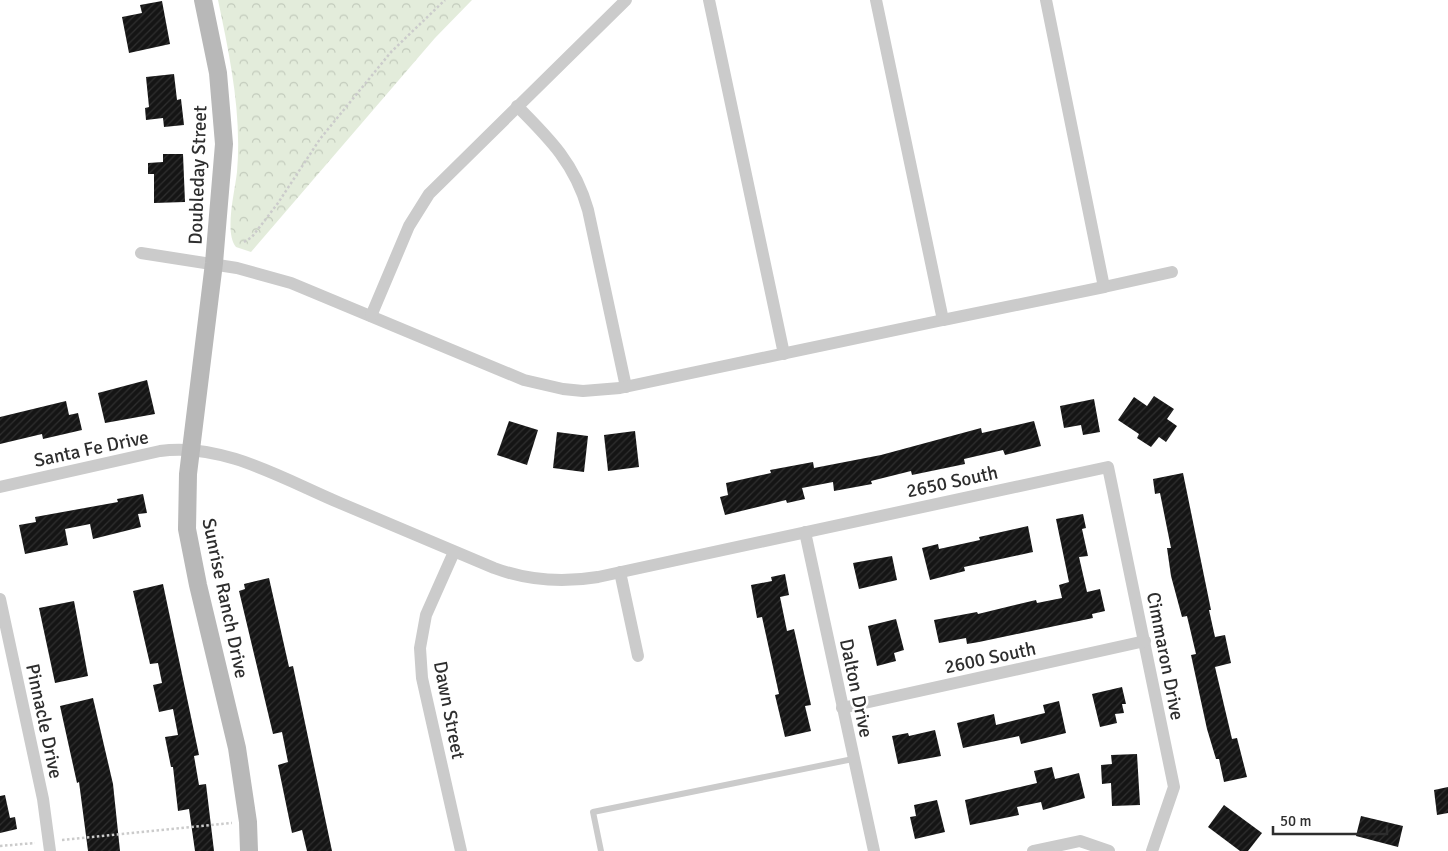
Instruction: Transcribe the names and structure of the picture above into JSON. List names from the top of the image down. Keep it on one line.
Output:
{"streets":{"street":["Doubleday Street","Santa Fe Drive","2650 South","Sunrise Ranch Drive","Cimmaron Drive","2600 South","Dalton Drive","Dawn Street","Pinnacle Drive"]},"crossings":[["Doubleday Street","Sunrise Ranch Drive"],["Santa Fe Drive","2650 South"],["Santa Fe Drive","Sunrise Ranch Drive"],["Santa Fe Drive","Dawn Street"],["2650 South","Cimmaron Drive"],["2650 South","Dalton Drive"],["2650 South","Dawn Street"],["Cimmaron Drive","2600 South"],["2600 South","Dalton Drive"]],"scale_bar":"50 m"}
